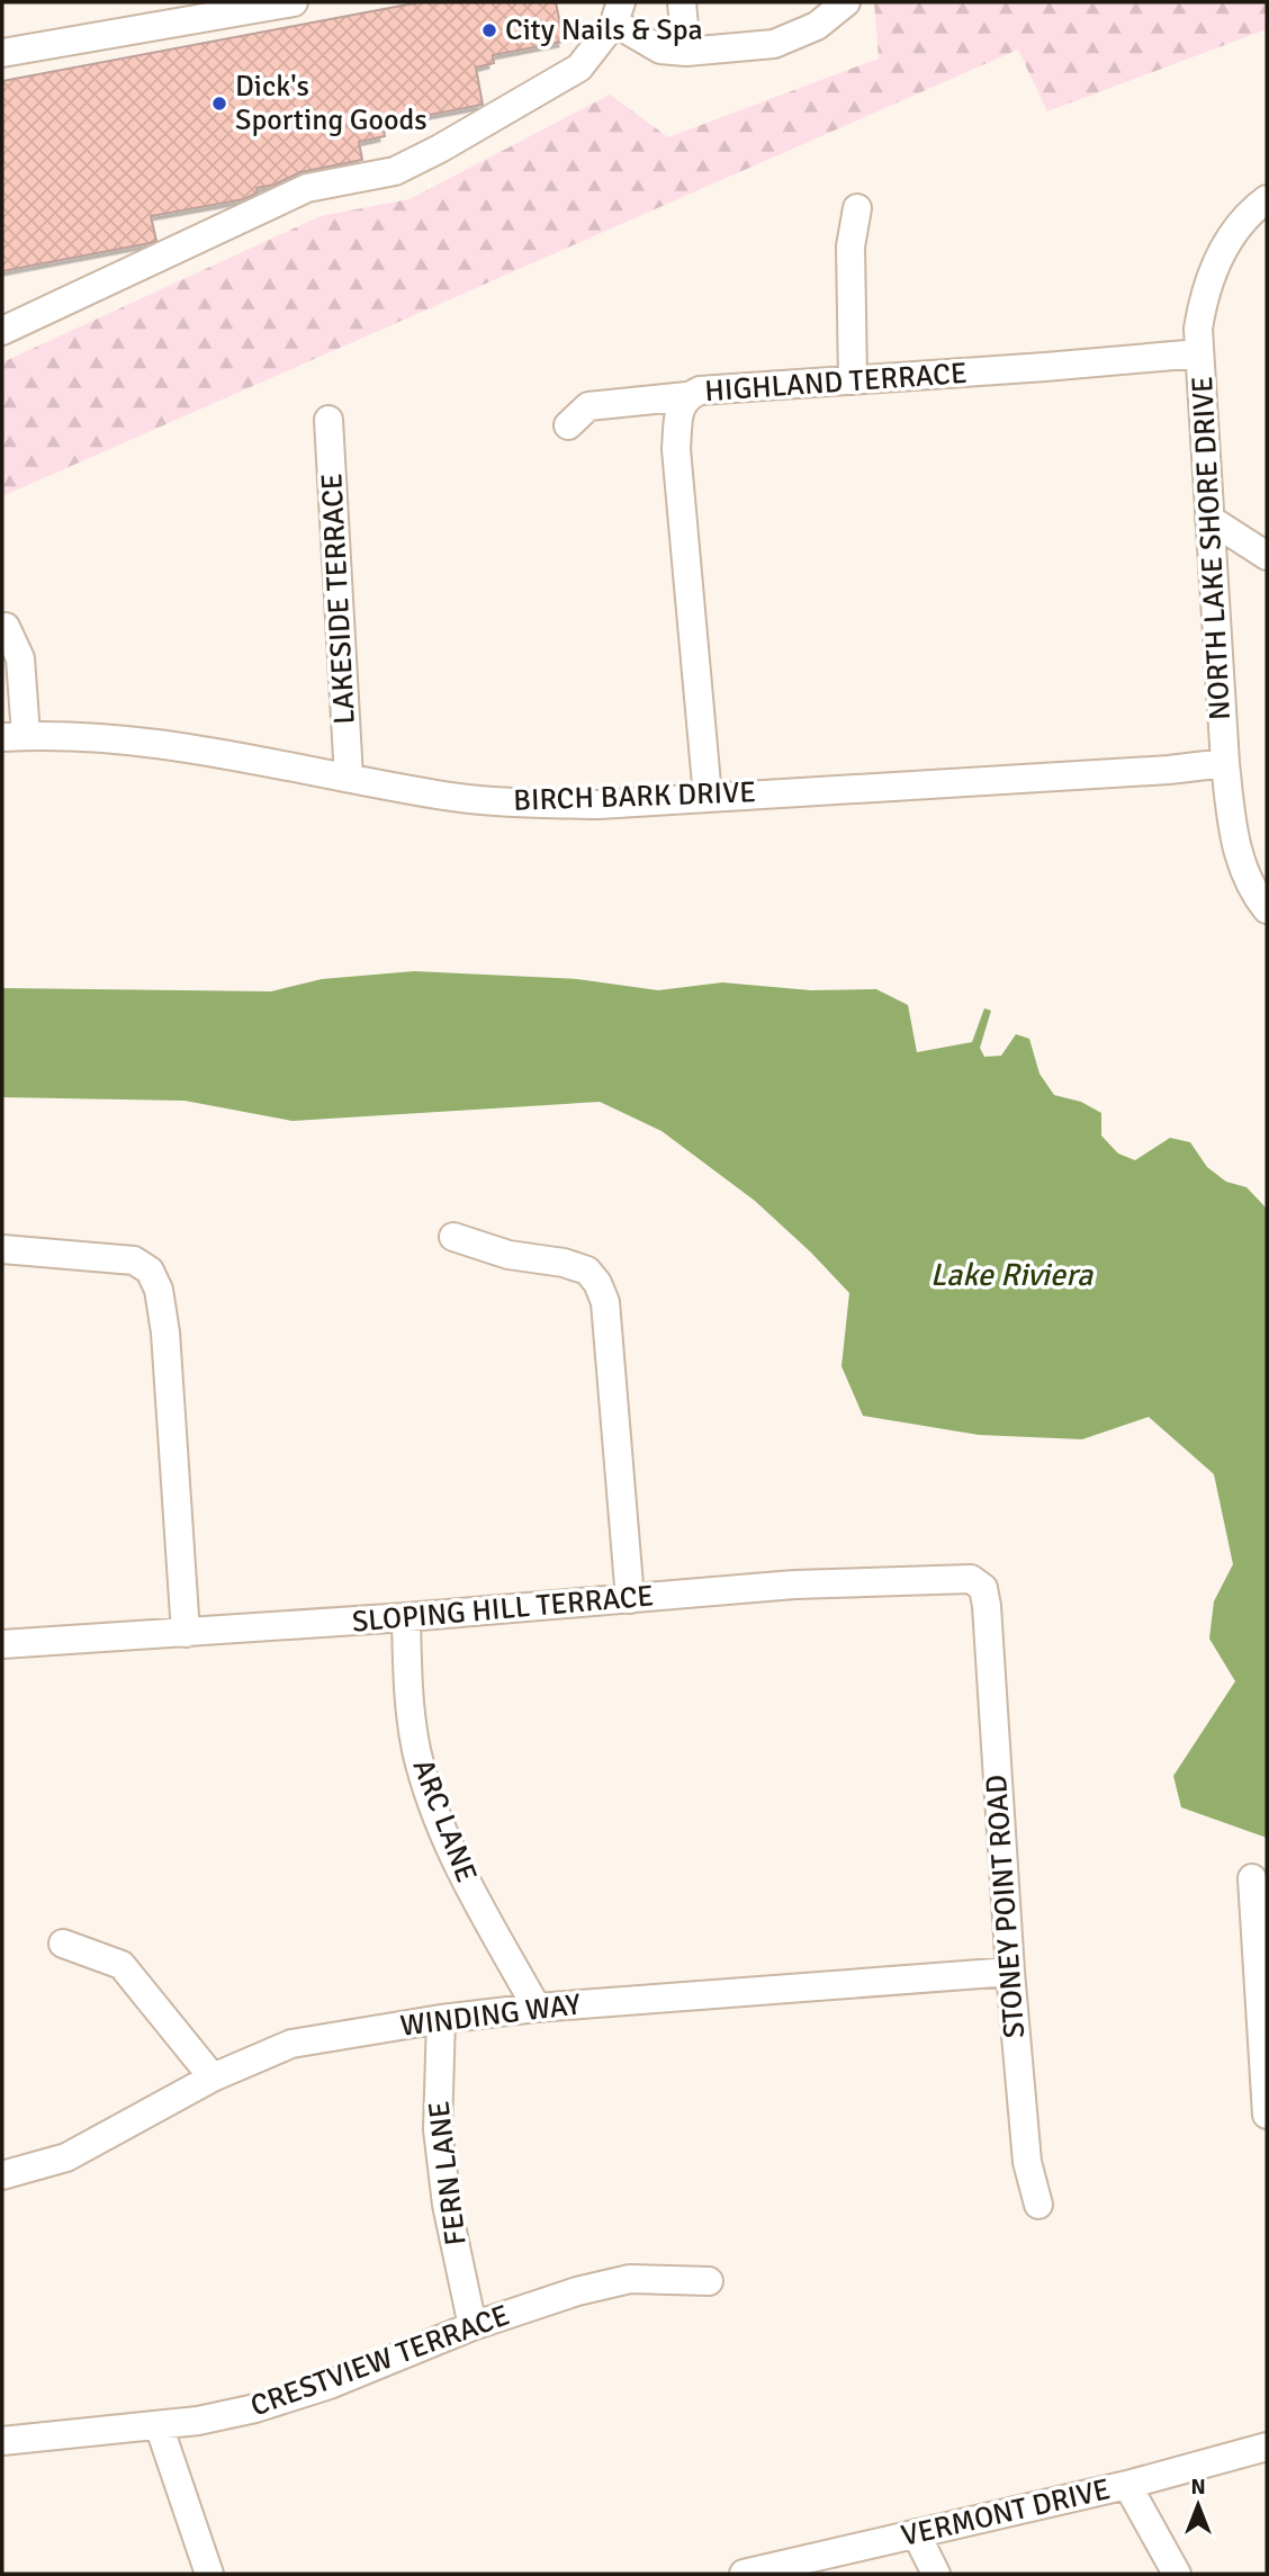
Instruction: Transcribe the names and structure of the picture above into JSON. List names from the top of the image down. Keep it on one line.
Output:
{"streets":{"street":["HIGHLAND TERRACE","NORTH LAKE SHORE DRIVE","LAKESIDE TERRACE","BIRCH BARK DRIVE","SLOPING HILL TERRACE","ARC LANE","STONEY POINT ROAD","WINDING WAY","FERN LANE","CRESTVIEW TERRACE","VERMONT DRIVE"]},"crossings":[["HIGHLAND TERRACE","NORTH LAKE SHORE DRIVE"],["HIGHLAND TERRACE","BIRCH BARK DRIVE"],["NORTH LAKE SHORE DRIVE","BIRCH BARK DRIVE"],["LAKESIDE TERRACE","BIRCH BARK DRIVE"],["SLOPING HILL TERRACE","ARC LANE"],["SLOPING HILL TERRACE","STONEY POINT ROAD"],["ARC LANE","WINDING WAY"],["STONEY POINT ROAD","WINDING WAY"],["WINDING WAY","FERN LANE"],["FERN LANE","CRESTVIEW TERRACE"]],"water":["Lake Riviera"],"places":["City Nails & Spa","Dick's Sporting Goods"],"north":"top"}
